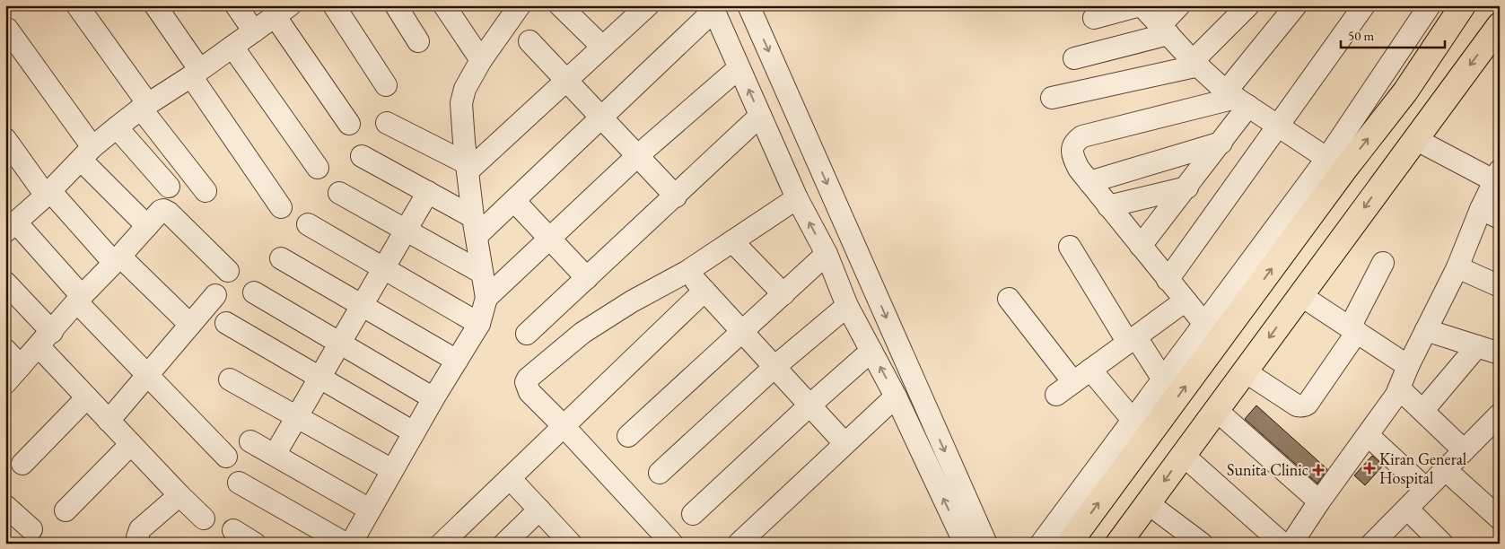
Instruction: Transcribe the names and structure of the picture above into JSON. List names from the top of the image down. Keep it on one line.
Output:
{"places":{"health":["Kiran General Hospital","Sunita Clinic"]},"scale_bar":"50 m"}
